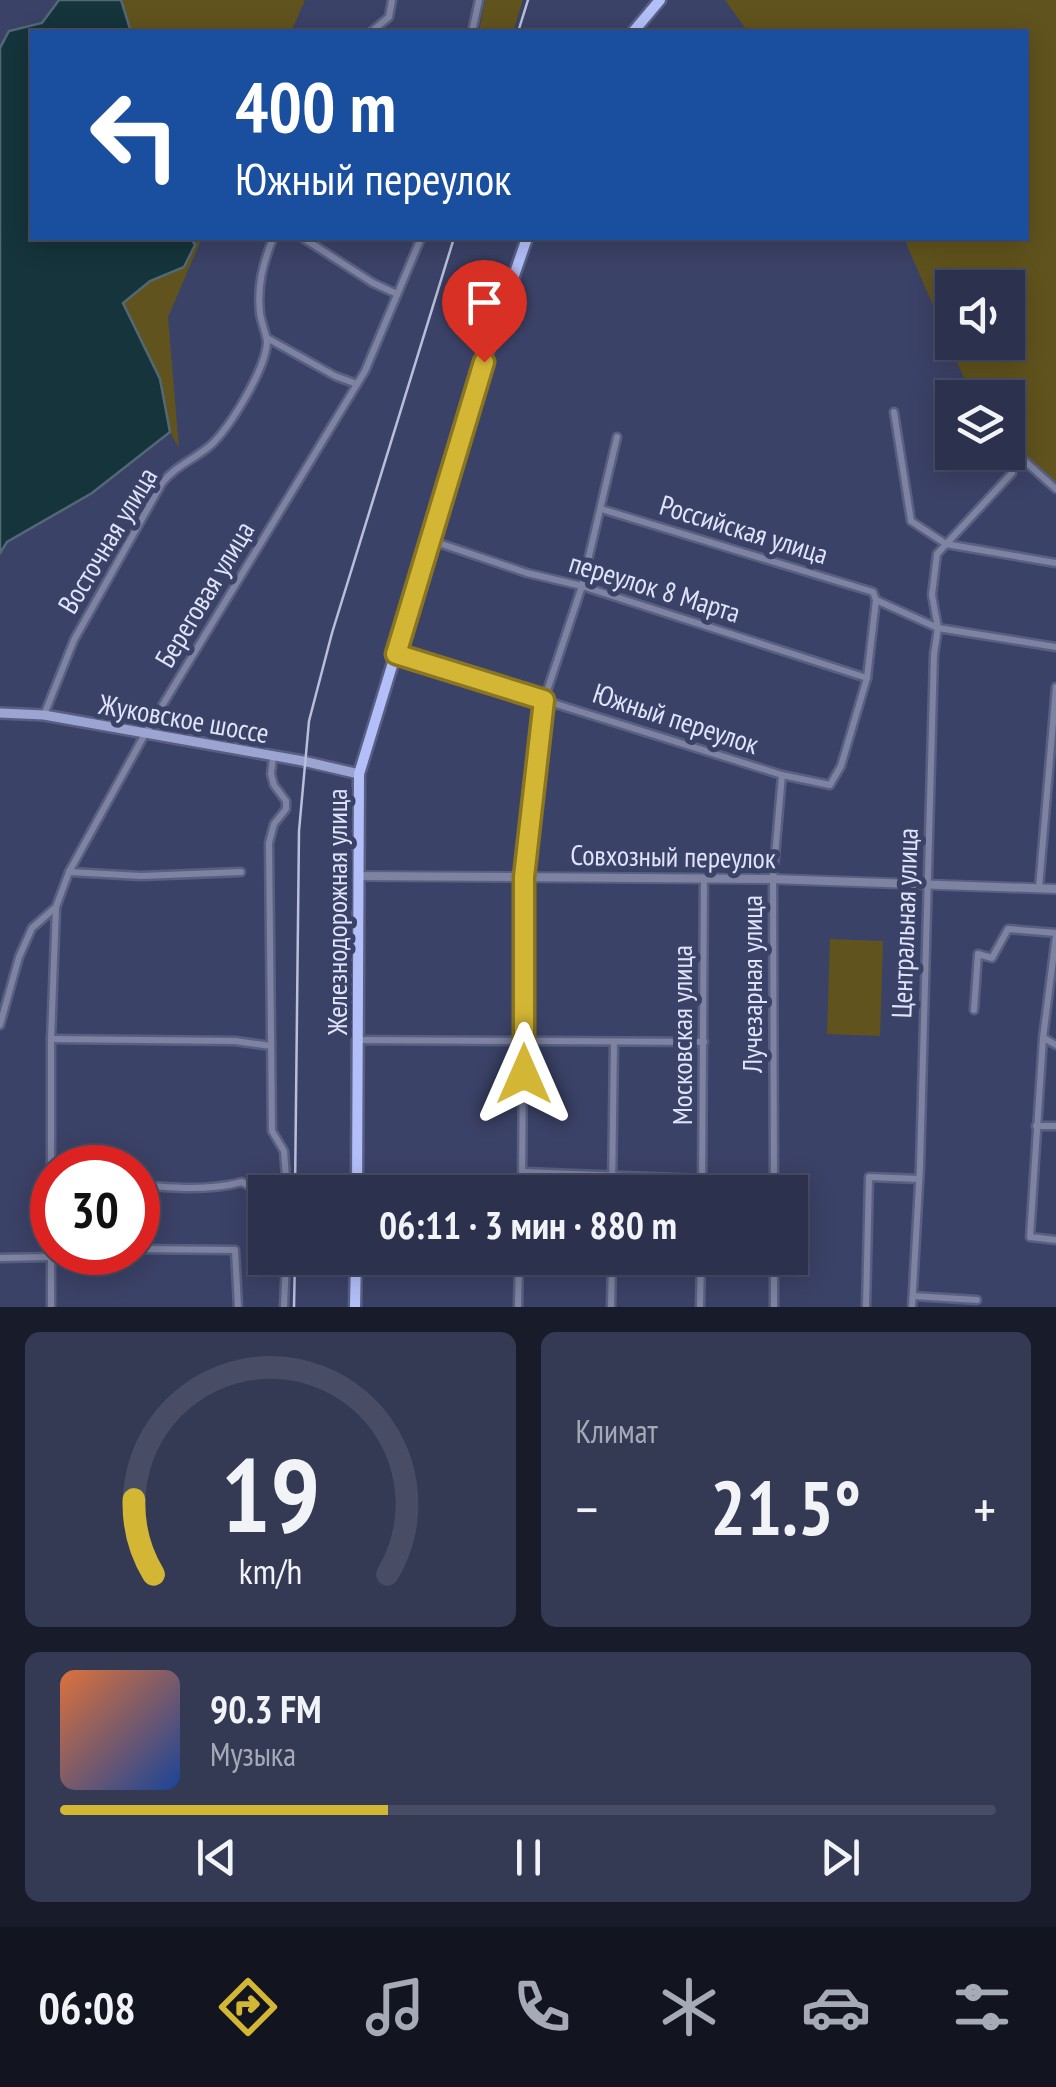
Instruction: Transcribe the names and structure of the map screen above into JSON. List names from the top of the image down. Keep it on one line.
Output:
{"streets":{"main road":["Жуковское шоссе","Железнодорожная улица"],"street":["Российская улица","Восточная улица","переулок 8 Марта","Береговая улица","Южный переулок","Совхозный переулок","Центральная улица","Лучезарная улица","Московская улица"]},"crossings":[["Российская улица","Центральная улица"],["Восточная улица","Жуковское шоссе"],["переулок 8 Марта","Южный переулок"],["переулок 8 Марта","Железнодорожная улица"],["Береговая улица","Жуковское шоссе"],["Жуковское шоссе","Железнодорожная улица"],["Южный переулок","Железнодорожная улица"],["Южный переулок","Лучезарная улица"],["Совхозный переулок","Железнодорожная улица"],["Совхозный переулок","Центральная улица"],["Совхозный переулок","Лучезарная улица"],["Совхозный переулок","Московская улица"]],"page":{"turn":["400 m","Южный переулок"],"limit":"30","trip":"06:11 · 3 мин · 880 m","tile":"Климат","heat":["−","21.5°","+"],"song":["90.3 FM","Музыка"],"tabs":"06:08","gauge":["19","km/h"]}}
